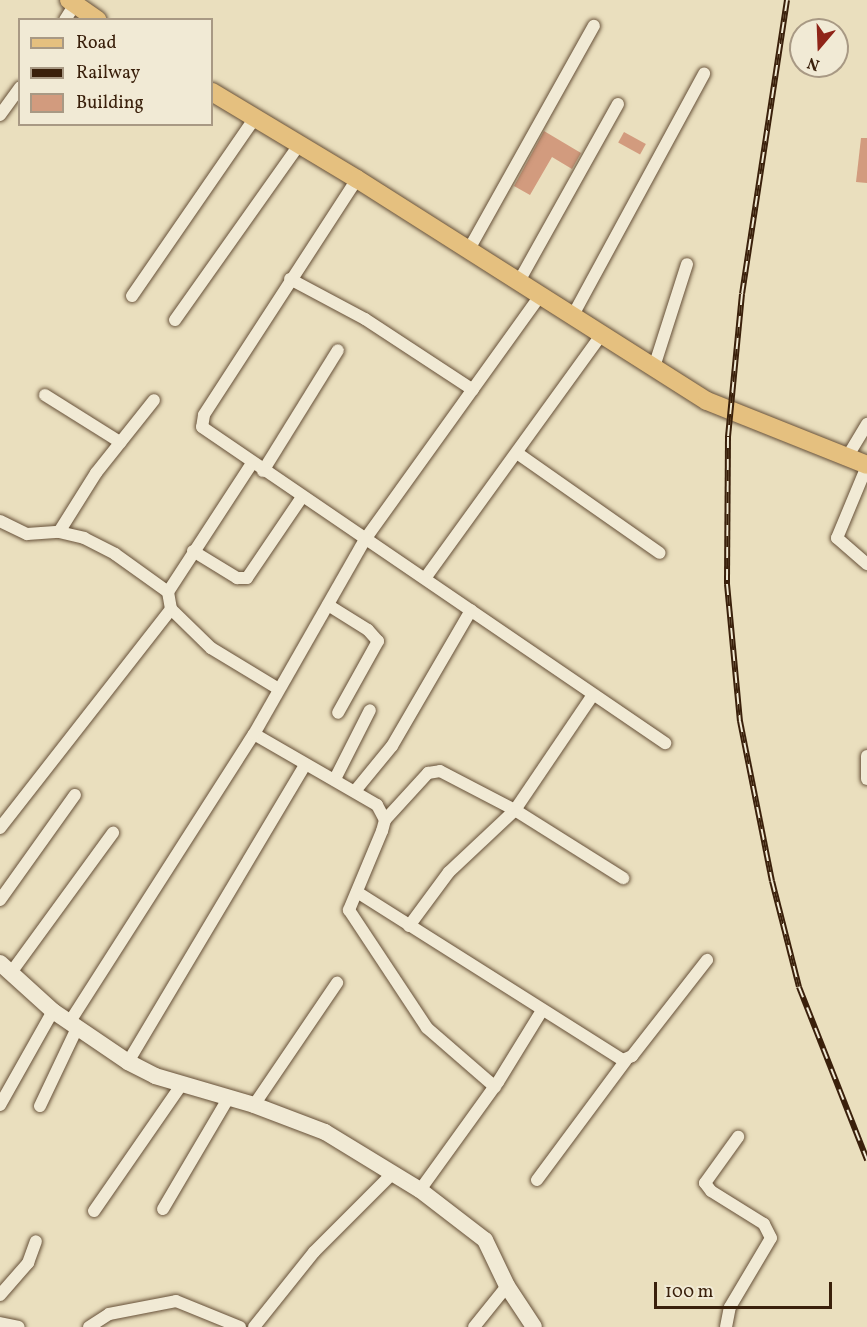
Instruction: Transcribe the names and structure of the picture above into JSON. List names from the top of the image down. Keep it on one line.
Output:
{"legend":["Road","Railway","Building"],"scale_bar":"100 m","north":"bottom"}
